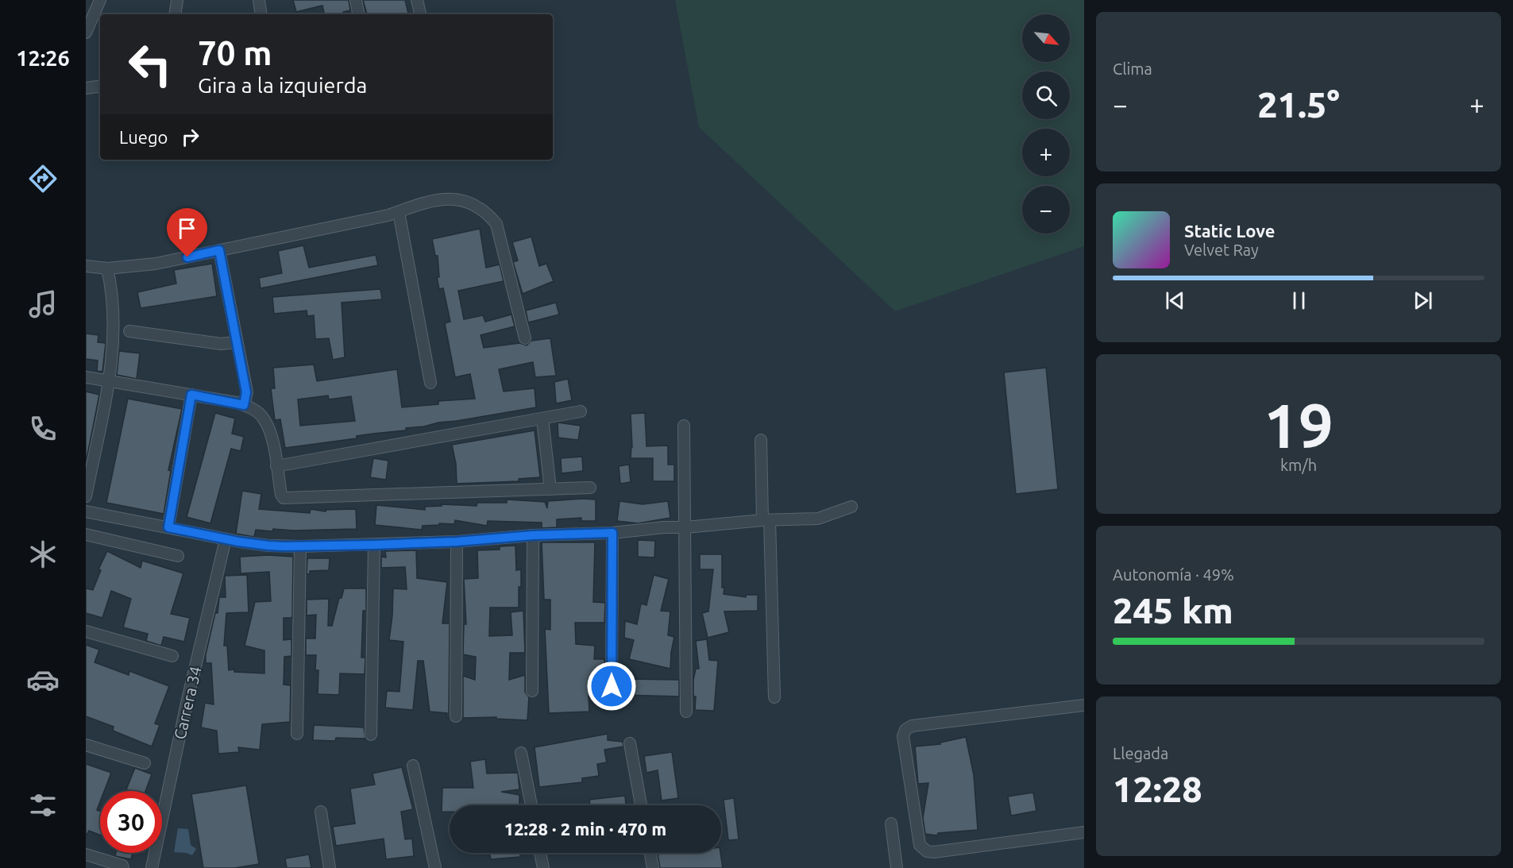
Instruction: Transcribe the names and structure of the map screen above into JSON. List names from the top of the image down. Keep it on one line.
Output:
{"streets":{"street":["Carrera 34"]},"north":"bottom right","page":{"tabs":"12:26","tile":["Clima",["19","km/h"],["Autonomía · 49%","245 km"],["Llegada","12:28"]],"map_buttons":["+","−"],"turn":["70 m","Gira a la izquierda"],"heat":["−","21.5°","+"],"then":"Luego","song":["Static Love","Velvet Ray"],"limit":"30","trip":"12:28 · 2 min · 470 m"}}
